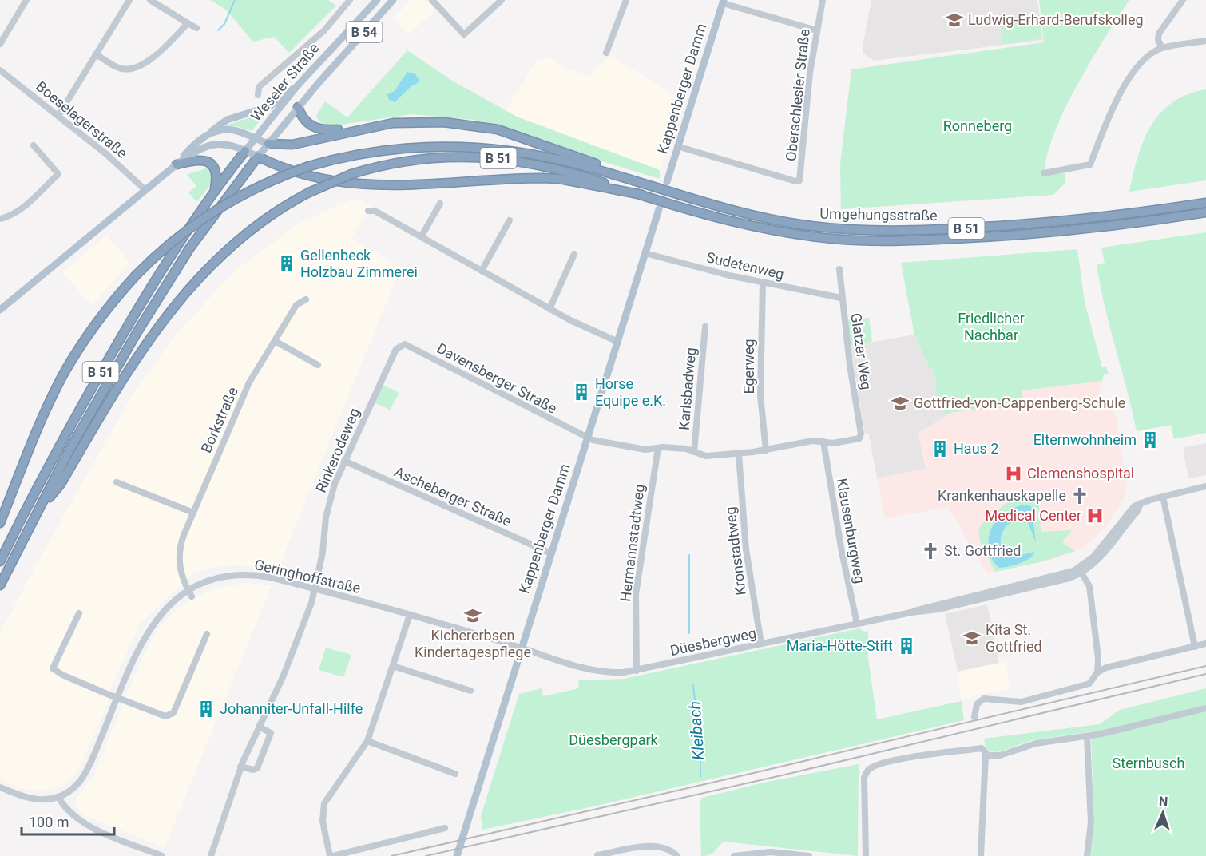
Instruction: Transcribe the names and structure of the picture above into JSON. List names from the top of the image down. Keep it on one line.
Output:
{"streets":{"highway":["B 51","Umgehungsstraße"],"main road":["B 54","Weseler Straße","Kappenberger Damm"],"street":["Oberschlesier Straße","Boeselagerstraße","Sudetenweg","Glatzer Weg","Egerweg","Davensberger Straße","Karlsbadweg","Borkstraße","Rinkerodeweg","Ascheberger Straße","Klausenburgweg","Hermannstadtweg","Kronstadtweg","Geringhoffstraße","Düesbergweg"]},"crossings":[["B 54","Weseler Straße"],["B 54","B 51"],["Weseler Straße","Boeselagerstraße"],["Weseler Straße","B 51"],["Kappenberger Damm","Oberschlesier Straße"],["Kappenberger Damm","Sudetenweg"],["Kappenberger Damm","Davensberger Straße"],["Kappenberger Damm","Ascheberger Straße"],["Kappenberger Damm","Geringhoffstraße"],["Kappenberger Damm","Düesbergweg"],["B 51","Umgehungsstraße"],["Sudetenweg","Glatzer Weg"],["Sudetenweg","Egerweg"],["Glatzer Weg","Klausenburgweg"],["Davensberger Straße","Rinkerodeweg"],["Borkstraße","Geringhoffstraße"],["Rinkerodeweg","Ascheberger Straße"],["Rinkerodeweg","Geringhoffstraße"],["Klausenburgweg","Düesbergweg"],["Hermannstadtweg","Düesbergweg"],["Kronstadtweg","Düesbergweg"],["Geringhoffstraße","Düesbergweg"]],"water":["Kleibach"],"parks":["Ronneberg","Friedlicher Nachbar","Düesbergpark","Sternbusch"],"places":{"school or university":["Ludwig-Erhard-Berufskolleg","Gottfried-von-Cappenberg-Schule","Kichererbsen Kindertagespflege","Kita St. Gottfried"],"building":["Gellenbeck Holzbau Zimmerei","Horse Equipe e.K.","Elternwohnheim","Haus 2","Maria-Hötte-Stift","Johanniter-Unfall-Hilfe"],"hospital":["Clemenshospital","Medical Center"],"church":["Krankenhauskapelle","St. Gottfried"]},"scale_bar":"100 m","north":"top"}
